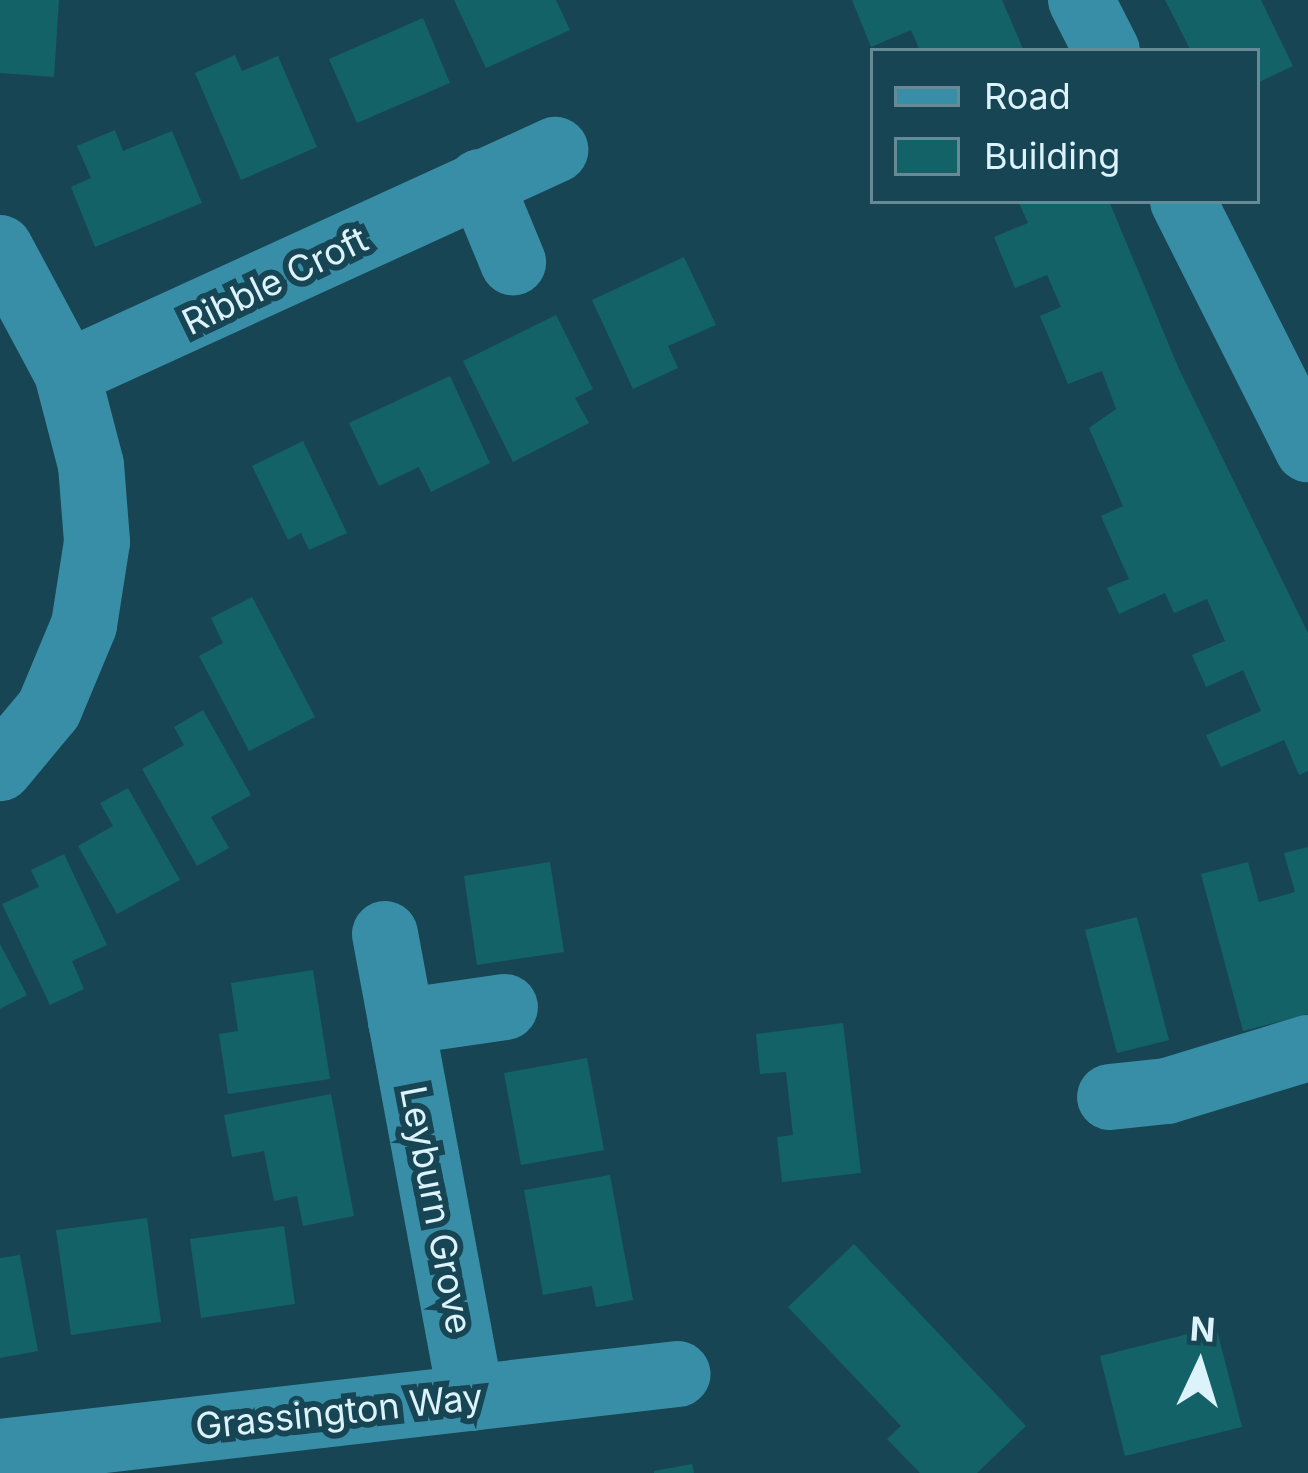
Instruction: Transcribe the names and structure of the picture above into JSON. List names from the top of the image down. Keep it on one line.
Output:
{"streets":{"street":["Ribble Croft","Leyburn Grove","Grassington Way"]},"crossings":[["Leyburn Grove","Grassington Way"]],"legend":["Road","Building"],"north":"top"}
